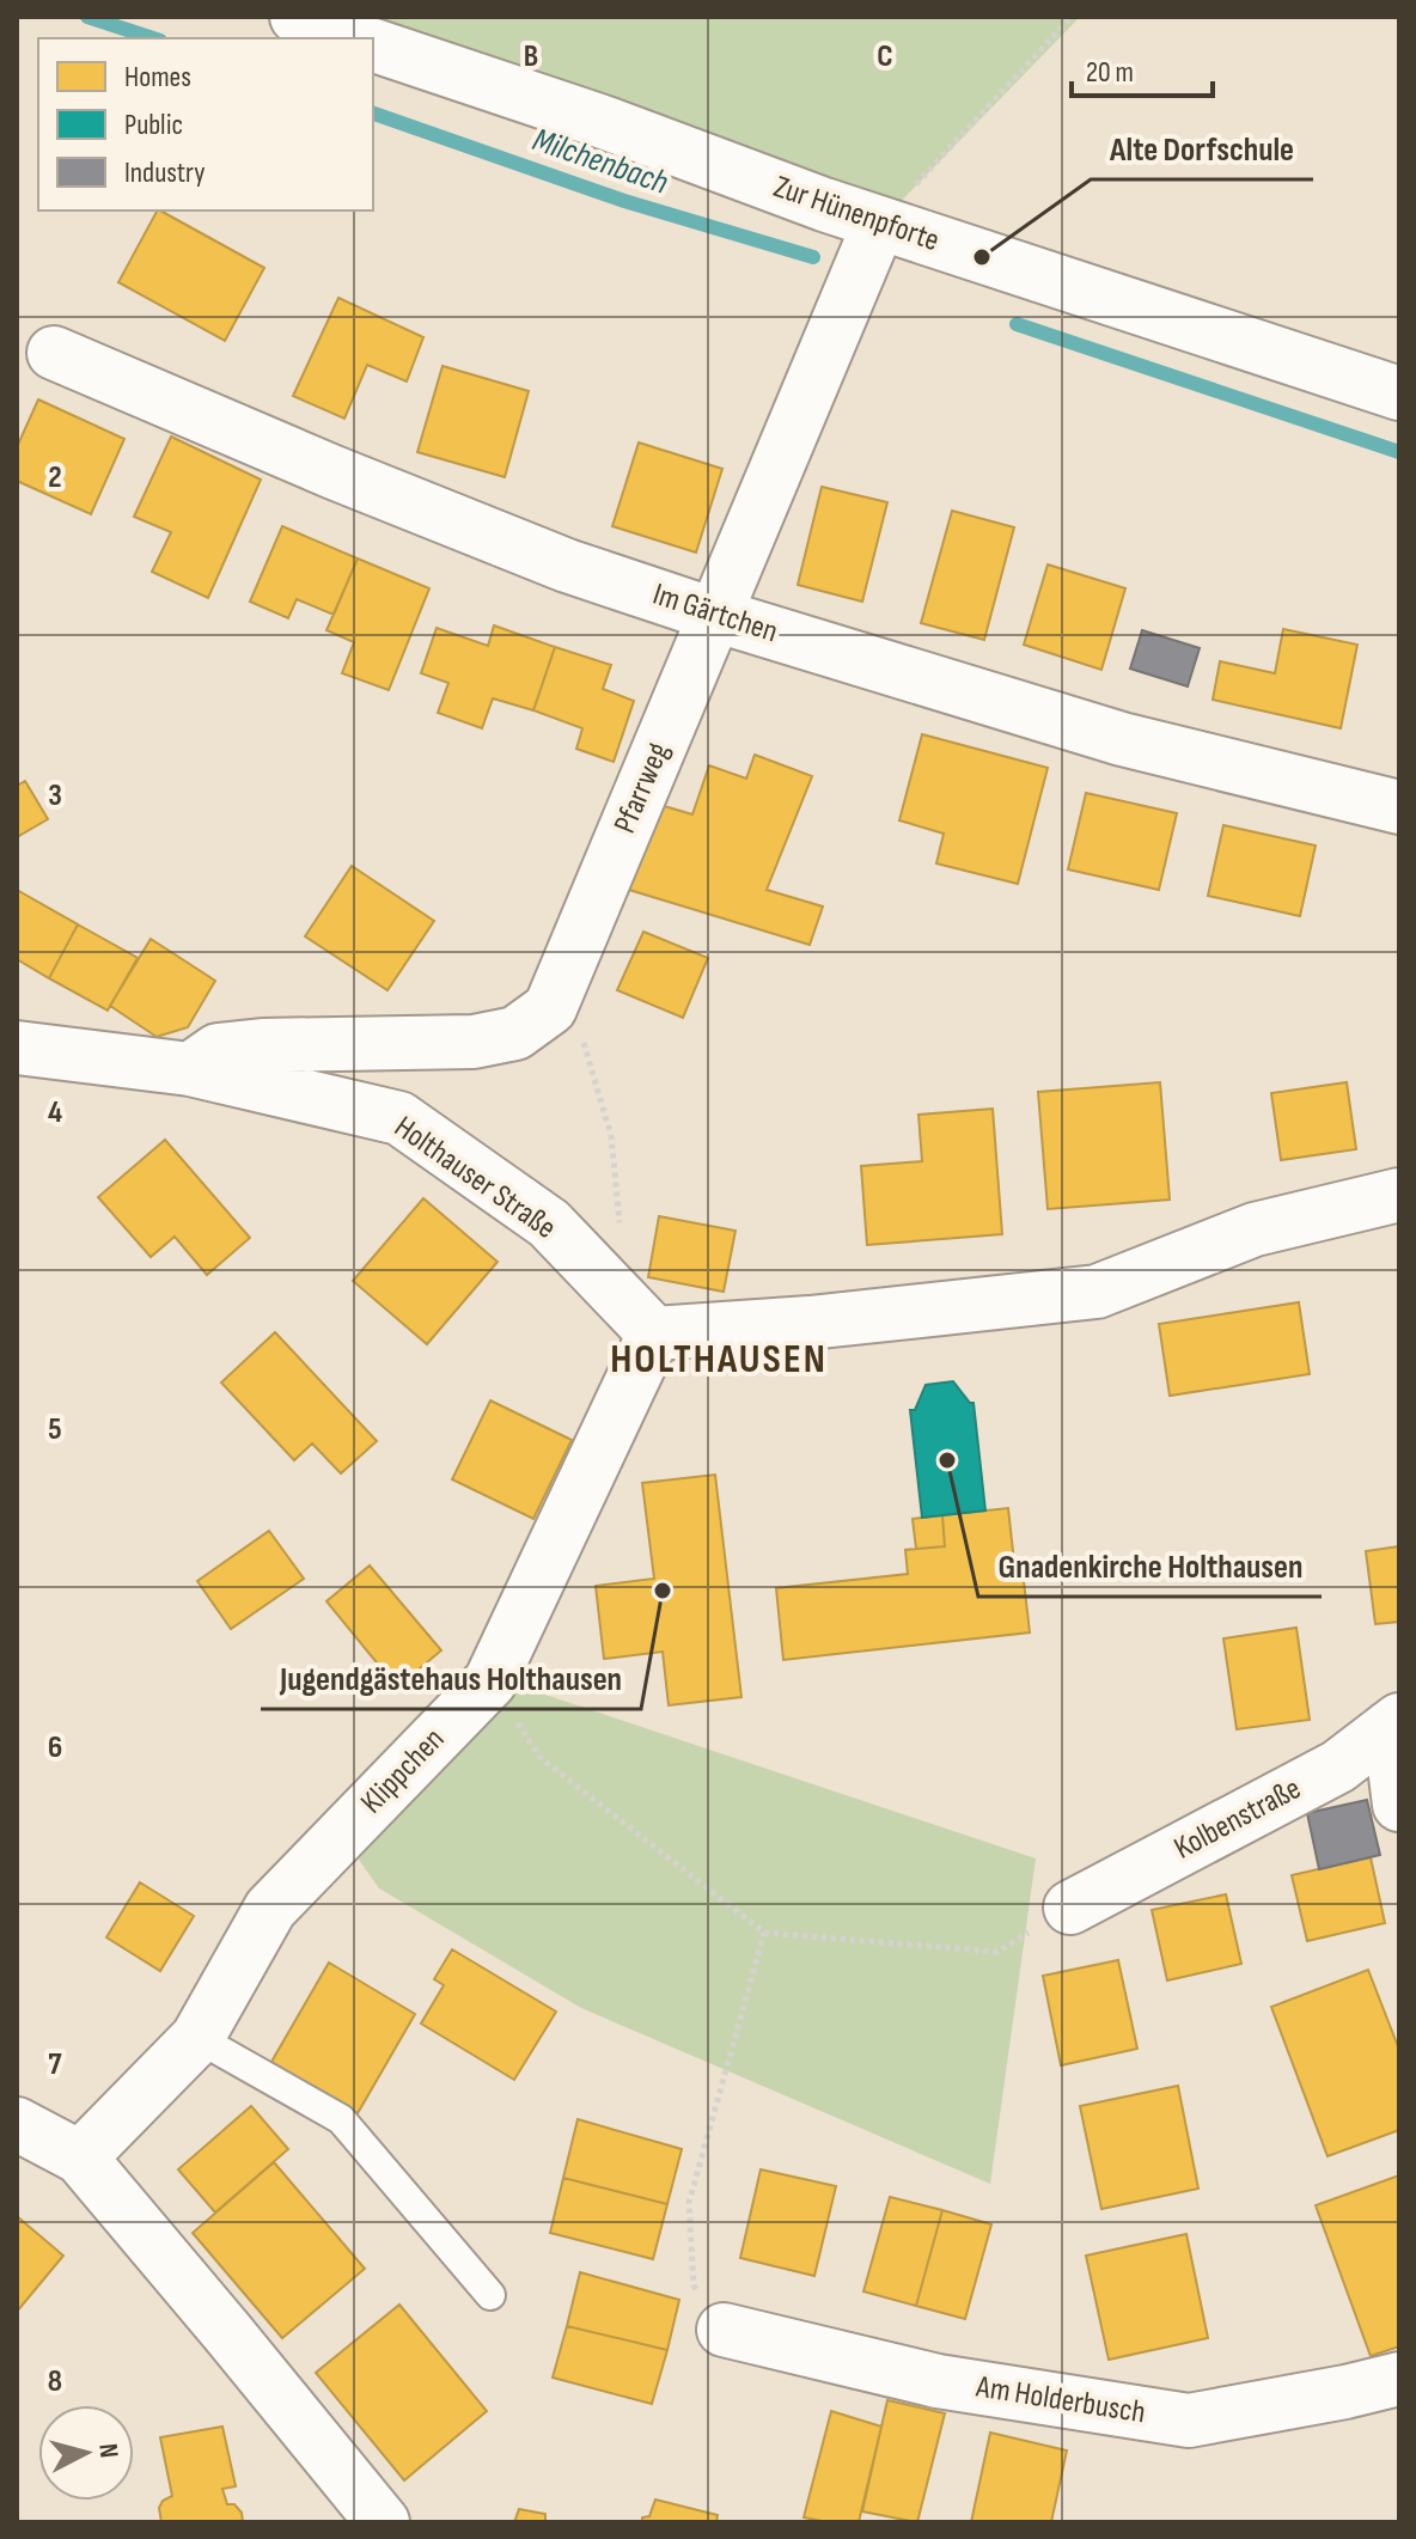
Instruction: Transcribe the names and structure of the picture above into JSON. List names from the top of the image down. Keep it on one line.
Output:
{"streets":{"street":["Zur Hünenpforte","Im Gärtchen","Pfarrweg","Holthauser Straße","Klippchen","Kolbenstraße","Am Holderbusch"]},"crossings":[["Zur Hünenpforte","Pfarrweg"],["Im Gärtchen","Pfarrweg"],["Pfarrweg","Holthauser Straße"],["Holthauser Straße","Klippchen"]],"districts":["HOLTHAUSEN"],"water":["Milchenbach"],"places":["Alte Dorfschule","Gnadenkirche Holthausen","Jugendgästehaus Holthausen"],"legend":["Homes","Public","Industry"],"scale_bar":"20 m","north":"right","grid":{"columns":["B","C"],"rows":["2","3","4","5","6","7","8"]}}
